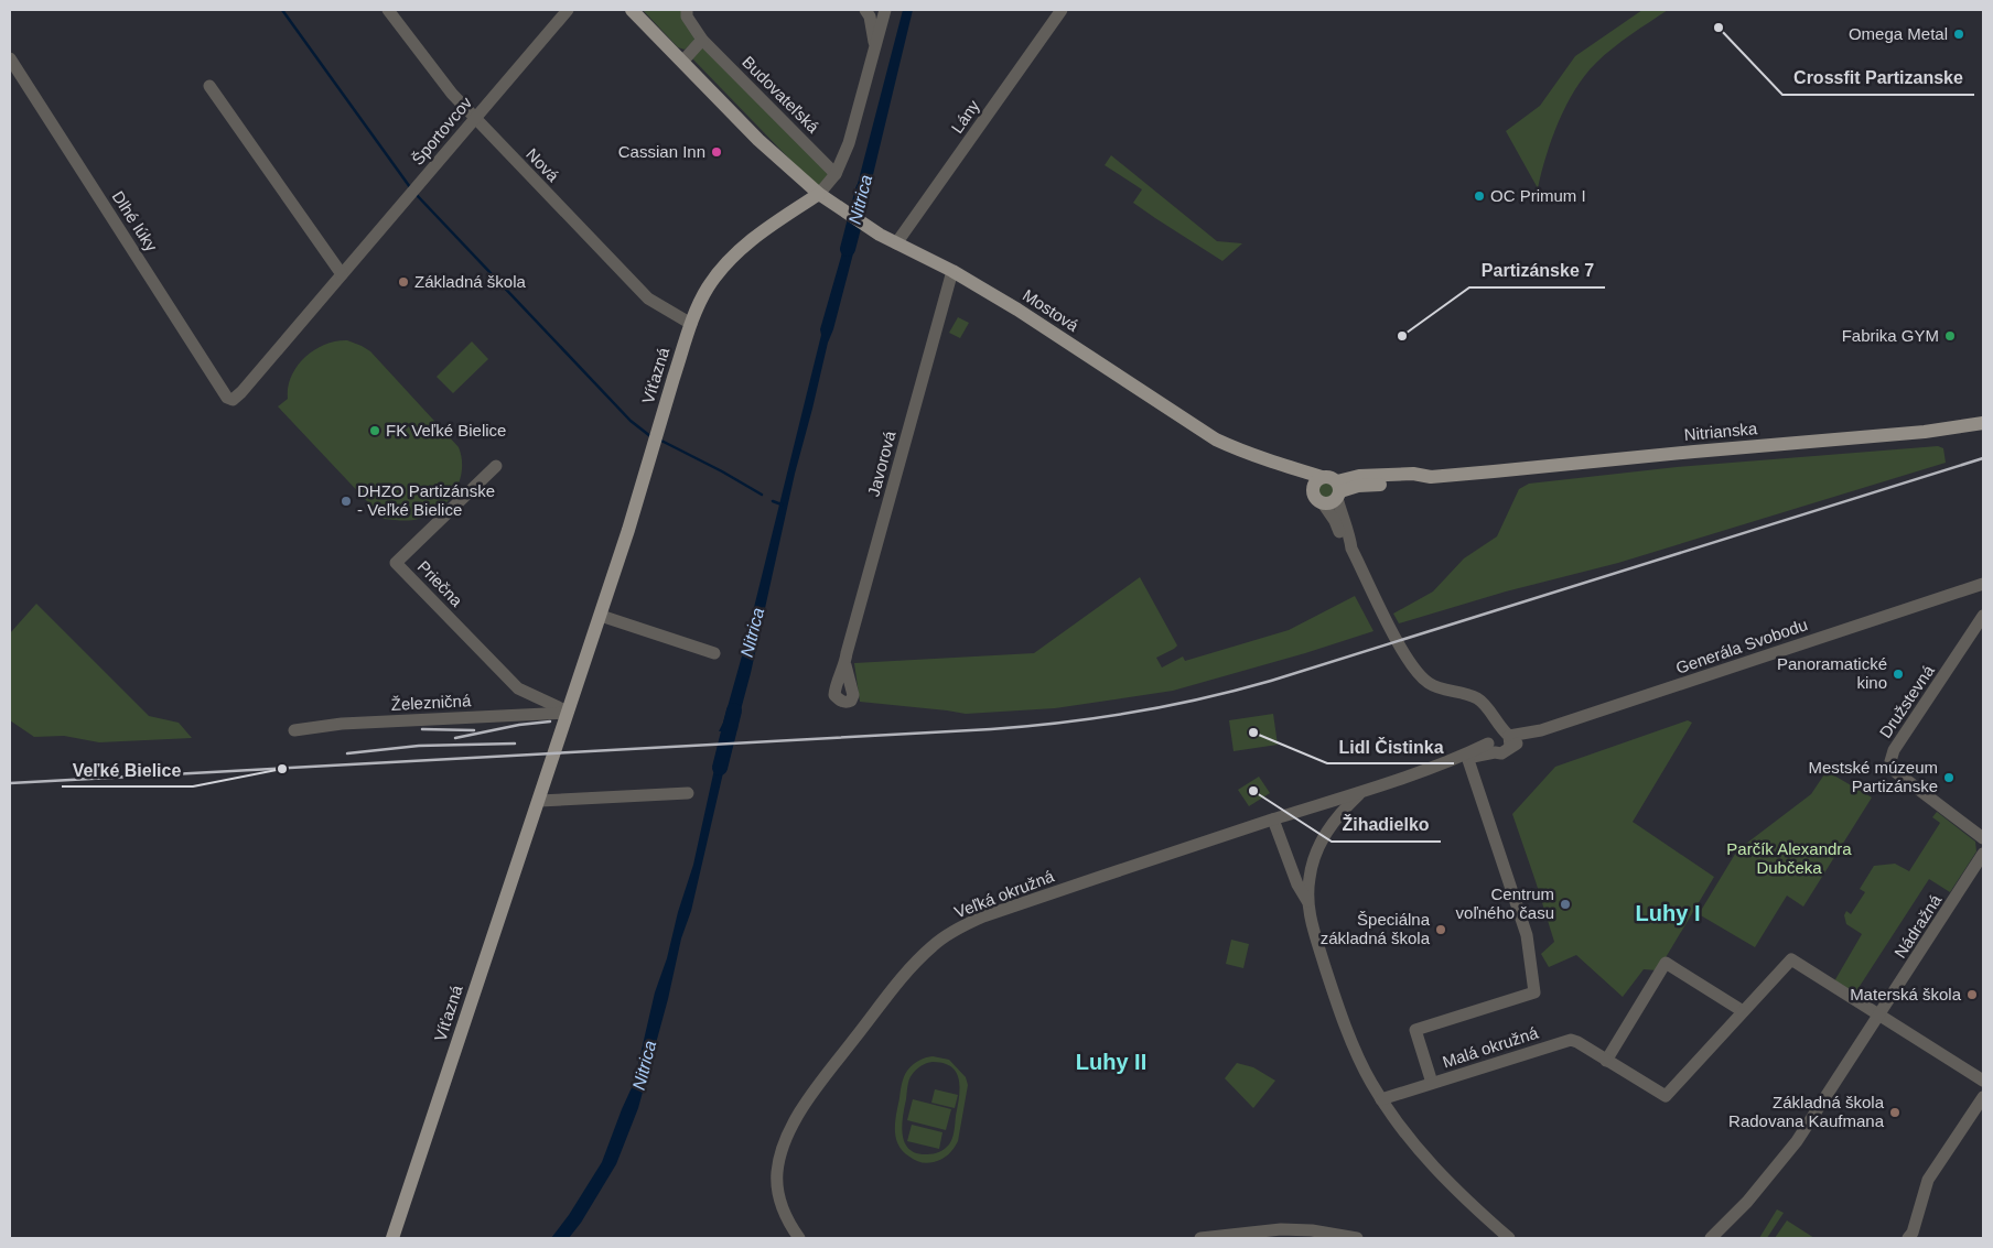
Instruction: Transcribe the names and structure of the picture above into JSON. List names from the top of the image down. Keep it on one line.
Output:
{"streets":{"main road":["Mostová","Víťazná","Nitrianska"],"street":["Budovateľská","Lány","Športovcov","Nová","Dlhé lúky","Javorová","Priečna","Generála Svobodu","Družstevná","Železničná","Veľká okružná","Nádražná","Malá okružná"]},"crossings":[["Lány","Mostová"],["Športovcov","Nová"],["Športovcov","Dlhé lúky"],["Nová","Víťazná"],["Mostová","Víťazná"],["Mostová","Nitrianska"],["Mostová","Javorová"],["Víťazná","Priečna"],["Víťazná","Železničná"],["Priečna","Železničná"]],"districts":["Luhy I","Luhy II"],"water":["Nitrica"],"parks":["Parčík Alexandra Dubčeka"],"places":["Crossfit Partizanske","Omega Metal","Cassian Inn","OC Primum I","Základná škola","Partizánske 7","Fabrika GYM","FK Veľké Bielice","DHZO Partizánske - Veľké Bielice","Panoramatické kino","Lidl Čistinka","Veľké Bielice","Mestské múzeum Partizánske","Žihadielko","Centrum voľného času","Špeciálna základná škola","Materská škola","Základná škola Radovana Kaufmana"]}
